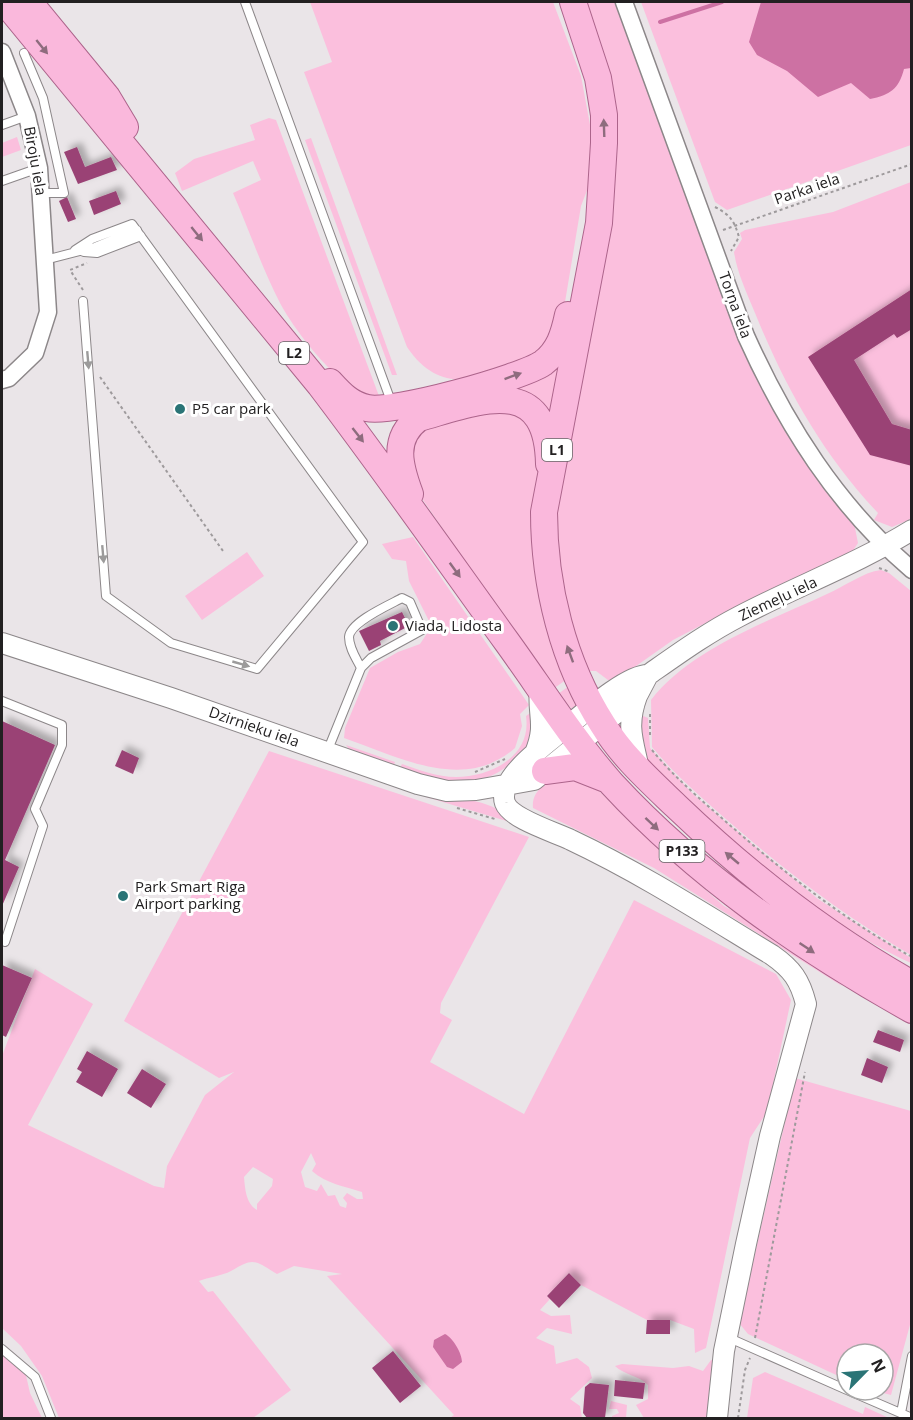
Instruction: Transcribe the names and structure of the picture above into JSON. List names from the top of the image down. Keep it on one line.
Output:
{"streets":{"main road":["L2","L1","P133"],"street":["Biroju iela","Torņa iela","Ziemeļu iela","Dzirnieku iela"],"path":["Parka iela"]},"crossings":[["Parka iela","Torņa iela"],["Torņa iela","Ziemeļu iela"],["L2","P133"],["L1","Ziemeļu iela"],["L1","Dzirnieku iela"],["L1","P133"],["Ziemeļu iela","Dzirnieku iela"],["Ziemeļu iela","P133"],["Dzirnieku iela","P133"]],"places":["P5 car park","Viada, Lidosta","Park Smart Riga Airport parking"],"north":"top right"}
